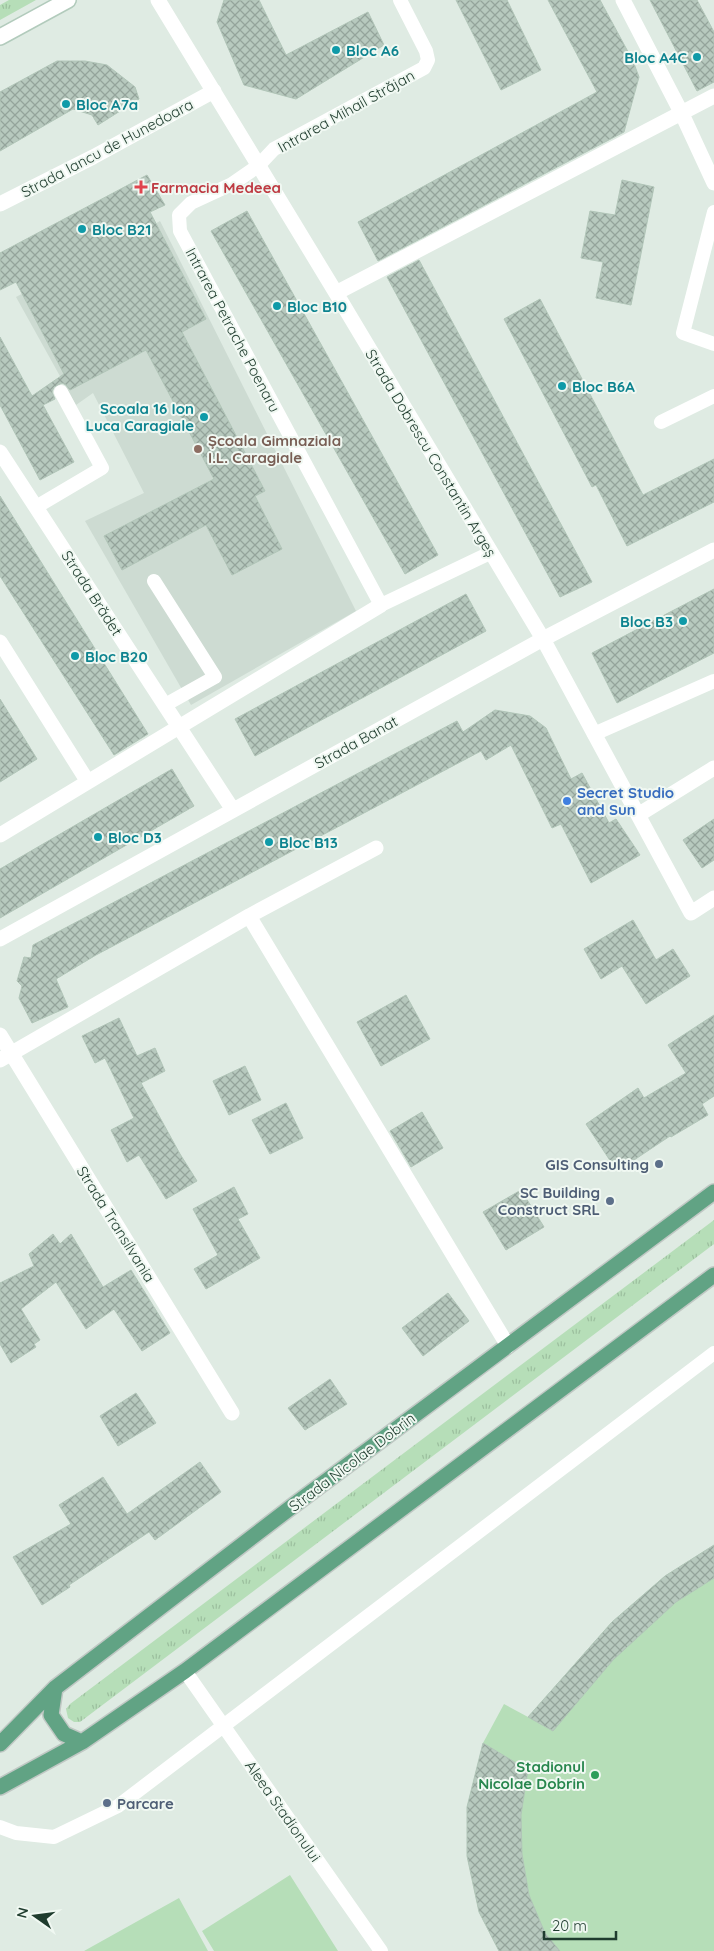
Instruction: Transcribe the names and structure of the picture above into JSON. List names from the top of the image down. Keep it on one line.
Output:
{"streets":{"main road":["Strada Nicolae Dobrin"],"street":["Strada Iancu de Hunedoara","Strada Dobrescu Constantin Argeș","Strada Brădet","Strada Banat","Strada Transilvania"],"lane":["Intrarea Mihail Străjan","Intrarea Petrache Poenaru","Aleea Stadionului"]},"crossings":[["Intrarea Mihail Străjan","Intrarea Petrache Poenaru"],["Intrarea Mihail Străjan","Strada Dobrescu Constantin Argeș"],["Strada Iancu de Hunedoara","Strada Dobrescu Constantin Argeș"],["Intrarea Petrache Poenaru","Strada Dobrescu Constantin Argeș"],["Strada Dobrescu Constantin Argeș","Strada Banat"],["Strada Brădet","Strada Banat"]],"places":{"other":["Bloc A6","Bloc A4C","Bloc A7a","Bloc B21","Bloc B10","Bloc B6A","Scoala 16 Ion Luca Caragiale","Școala Gimnaziala I.L. Caragiale","Bloc B3","Bloc B20","Secret Studio and Sun","Bloc D3","Bloc B13","GIS Consulting","SC Building Construct SRL","Stadionul Nicolae Dobrin","Parcare"],"health":["Farmacia Medeea"]},"scale_bar":"20 m","north":"left"}
